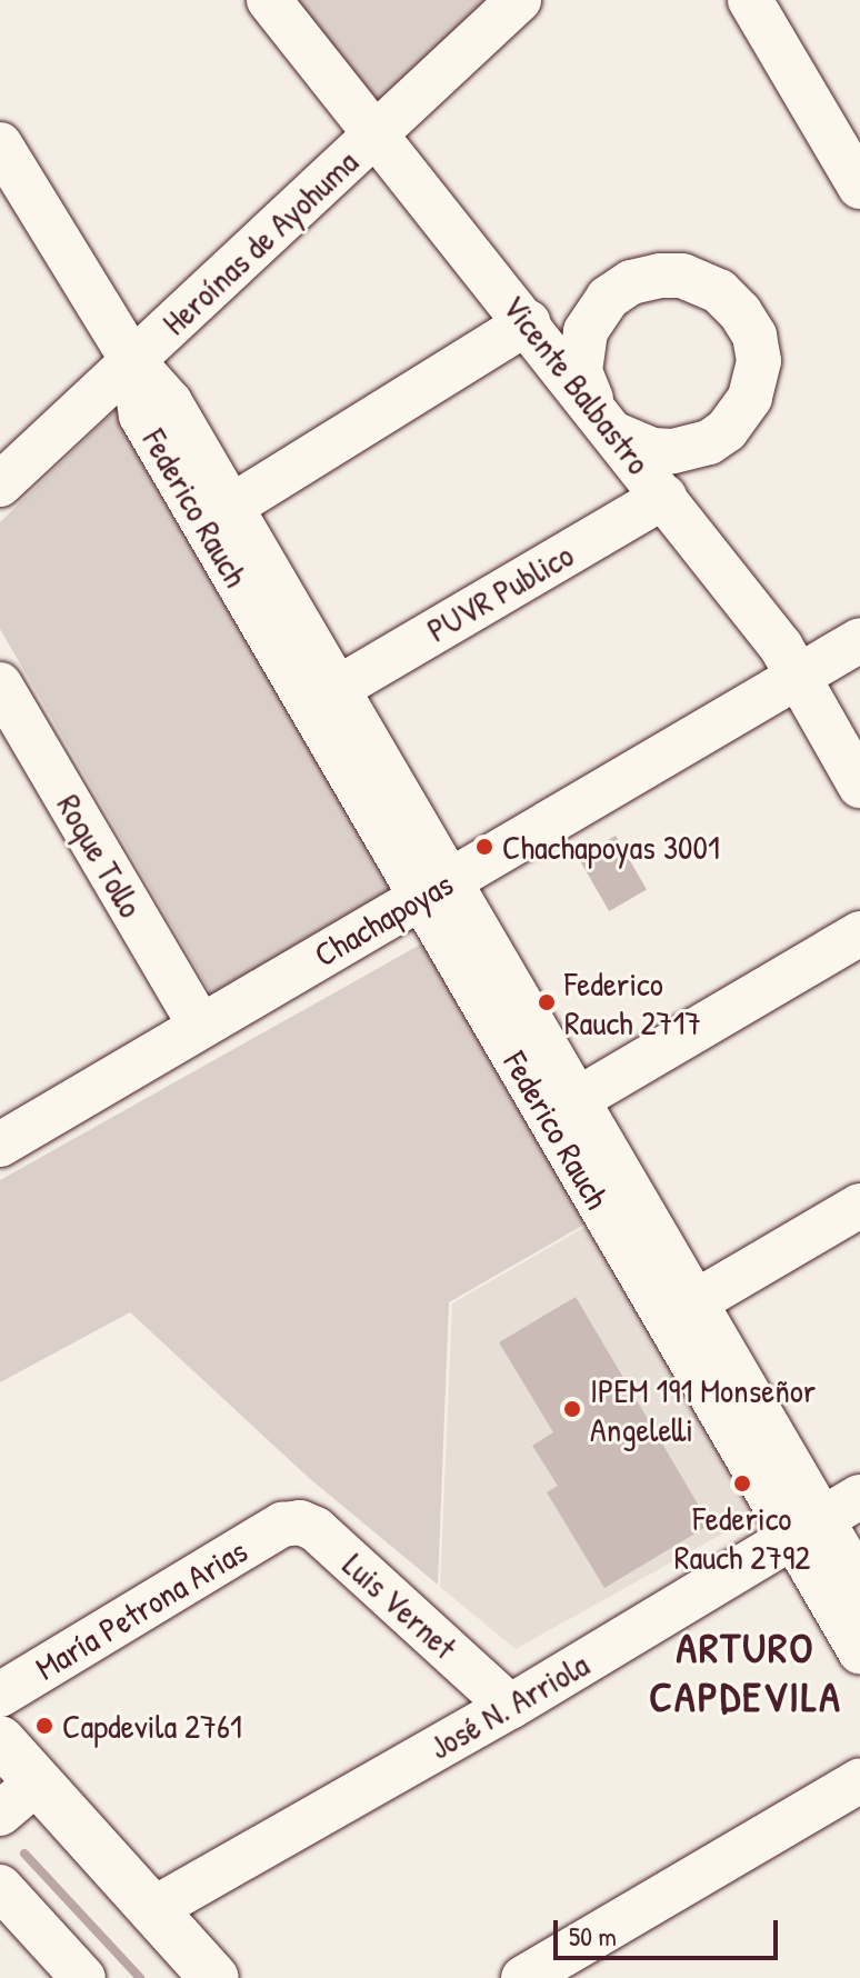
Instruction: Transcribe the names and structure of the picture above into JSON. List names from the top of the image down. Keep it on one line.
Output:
{"streets":{"street":["Heroínas de Ayohuma","Vicente Balbastro","Federico Rauch","PUVR Publico","Roque Tollo","Chachapoyas","Luis Vernet","María Petrona Arias","José N. Arriola"]},"crossings":[["Heroínas de Ayohuma","Vicente Balbastro"],["Heroínas de Ayohuma","Federico Rauch"],["Vicente Balbastro","PUVR Publico"],["Vicente Balbastro","Chachapoyas"],["Federico Rauch","PUVR Publico"],["Federico Rauch","Chachapoyas"],["Federico Rauch","José N. Arriola"],["Roque Tollo","Chachapoyas"],["Luis Vernet","María Petrona Arias"],["Luis Vernet","José N. Arriola"]],"districts":["ARTURO CAPDEVILA"],"places":["Chachapoyas 3001","Federico Rauch 2717","IPEM 191 Monseñor Angelelli","Federico Rauch 2792","Capdevila 2761"],"scale_bar":"50 m"}
